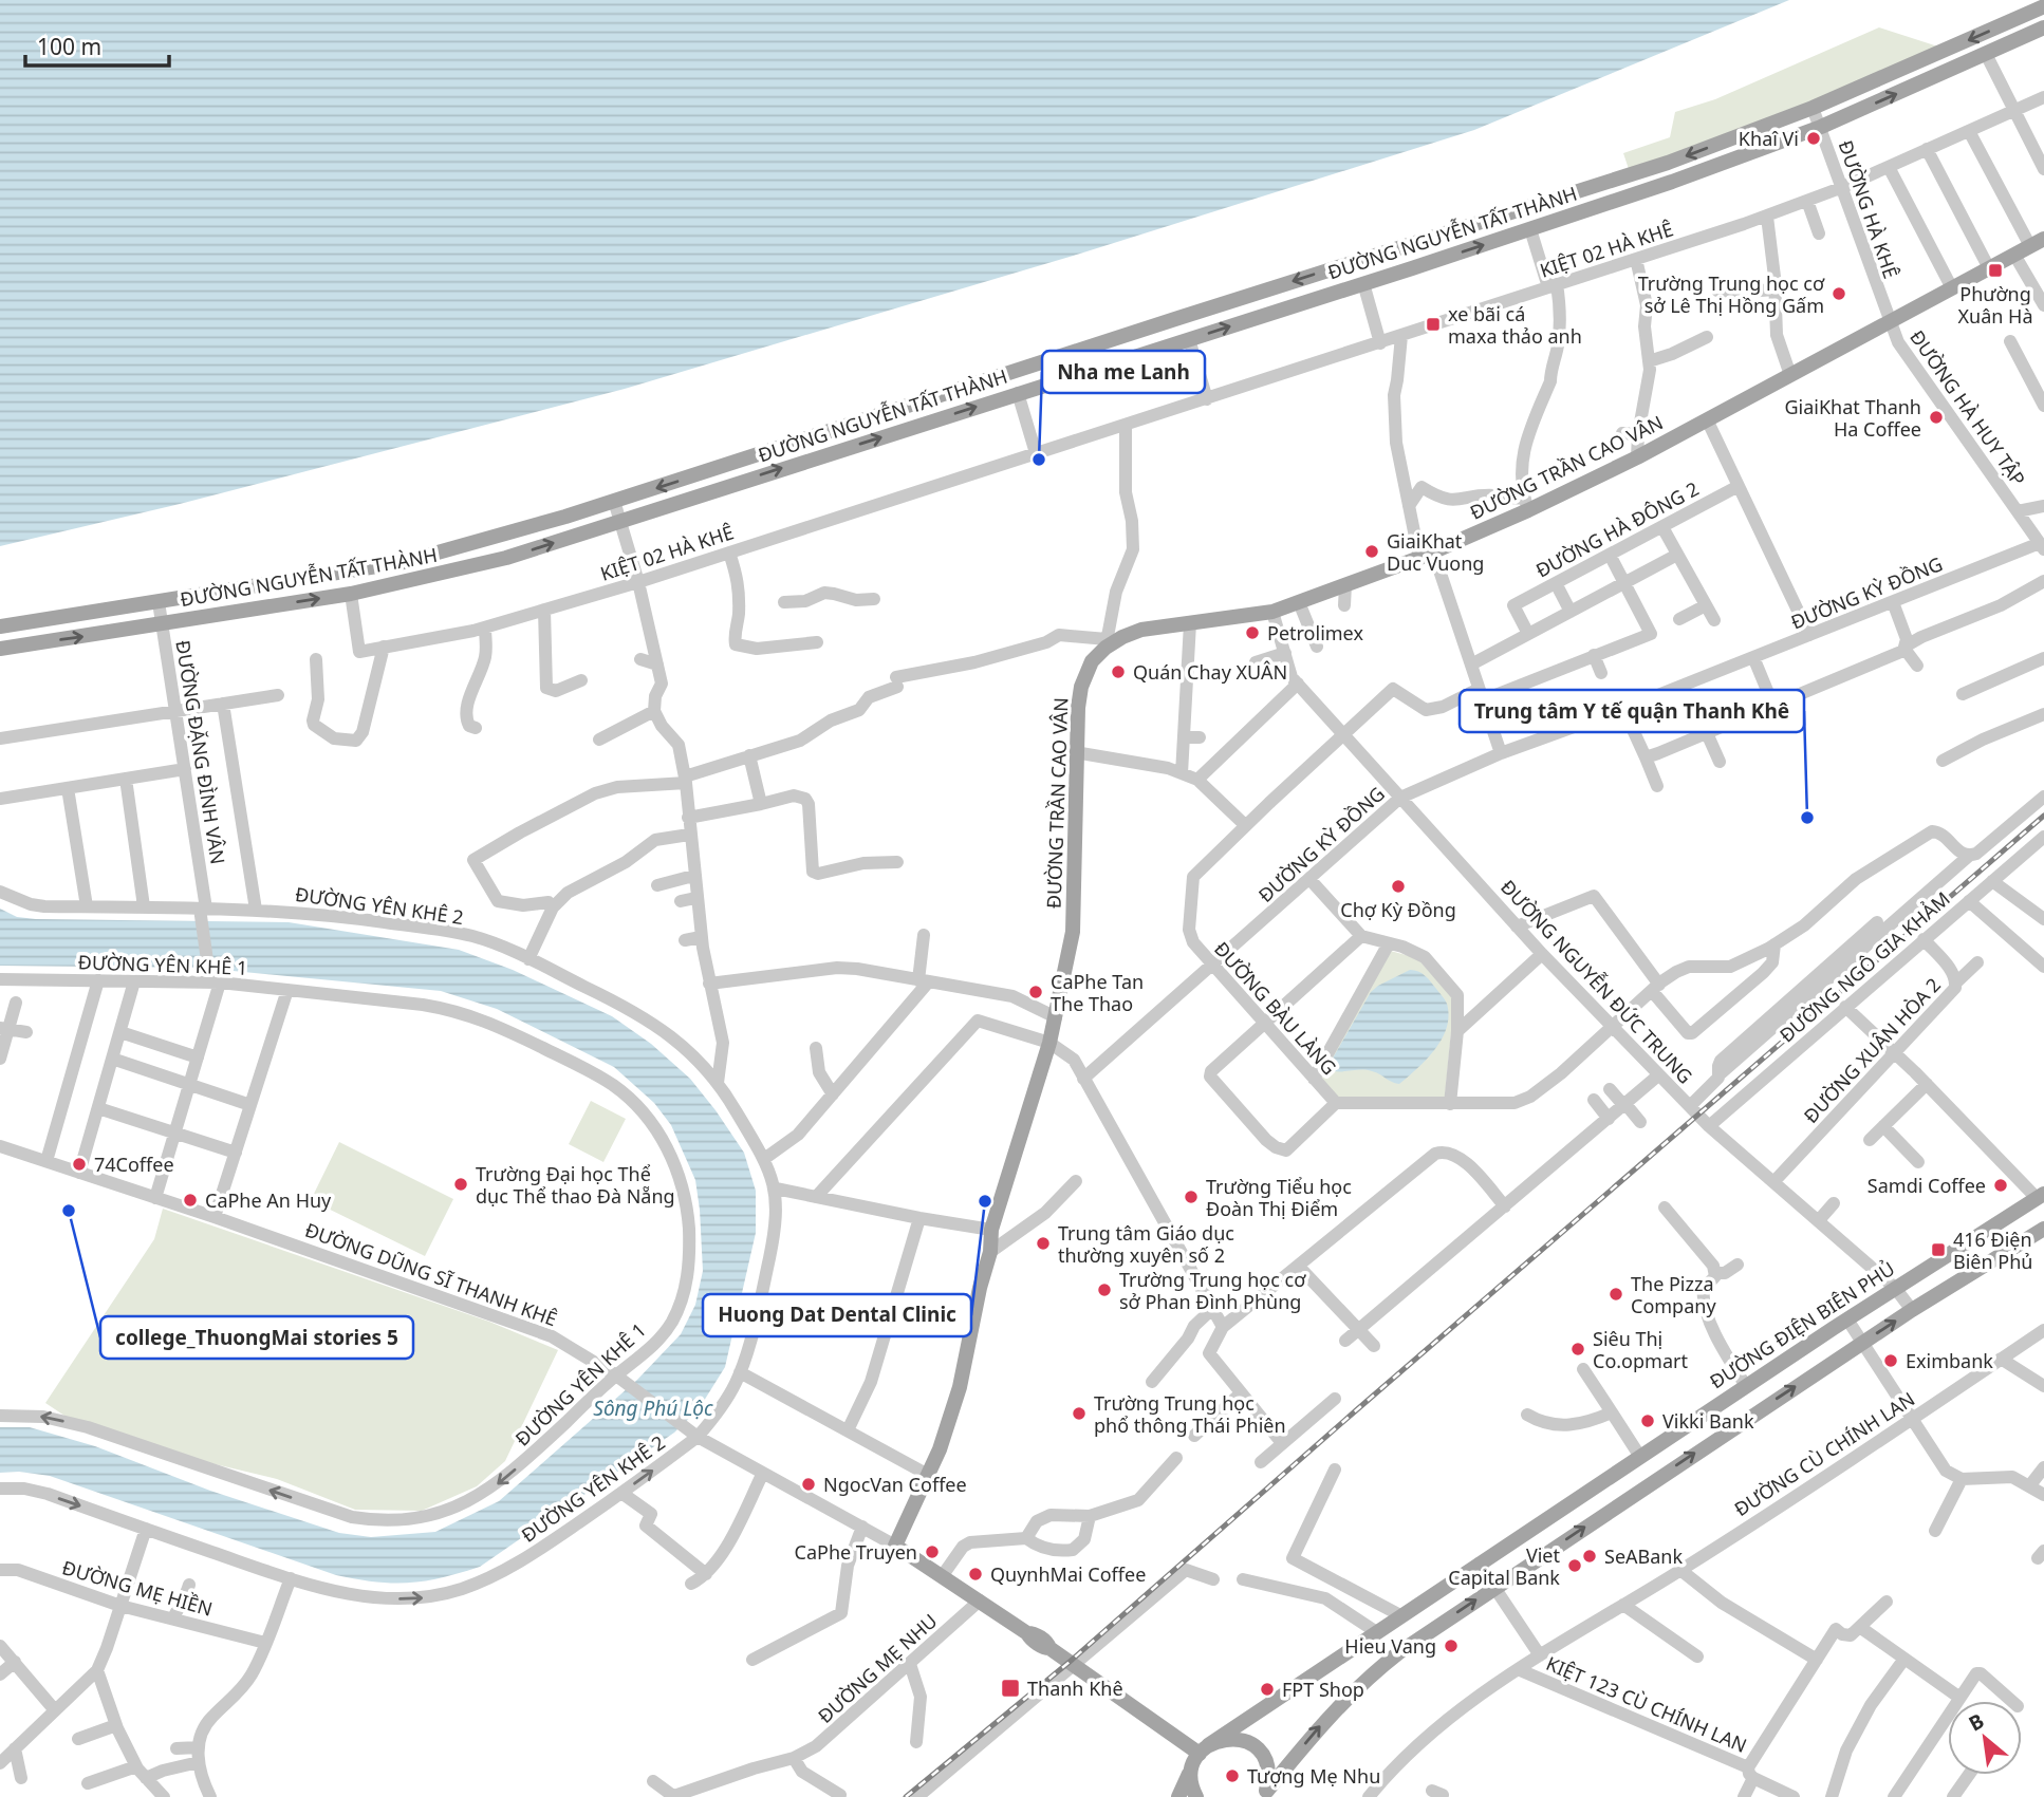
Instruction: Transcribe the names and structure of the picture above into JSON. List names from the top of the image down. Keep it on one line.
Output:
{"streets":{"main road":["ĐƯỜNG NGUYỄN TẤT THÀNH","ĐƯỜNG TRẦN CAO VÂN","ĐƯỜNG ĐIỆN BIÊN PHỦ"],"street":["ĐƯỜNG HÀ KHÊ","KIỆT 02 HÀ KHÊ","ĐƯỜNG HÀ HUY TẬP","ĐƯỜNG HÀ ĐÔNG 2","ĐƯỜNG KỲ ĐỒNG","ĐƯỜNG ĐẶNG ĐÌNH VÂN","ĐƯỜNG YÊN KHÊ 2","ĐƯỜNG YÊN KHÊ 1","ĐƯỜNG NGÔ GIA KHẢM","ĐƯỜNG NGUYỄN ĐỨC TRUNG","ĐƯỜNG BÀU LÀNG","ĐƯỜNG XUÂN HÒA 2","ĐƯỜNG DŨNG SĨ THANH KHÊ","ĐƯỜNG CÙ CHÍNH LAN","ĐƯỜNG MẸ HIỀN","ĐƯỜNG MẸ NHU","KIỆT 123 CÙ CHÍNH LAN"]},"crossings":[["ĐƯỜNG HÀ KHÊ","ĐƯỜNG NGUYỄN TẤT THÀNH"],["ĐƯỜNG HÀ KHÊ","KIỆT 02 HÀ KHÊ"],["ĐƯỜNG HÀ KHÊ","ĐƯỜNG HÀ HUY TẬP"],["ĐƯỜNG HÀ KHÊ","ĐƯỜNG TRẦN CAO VÂN"],["ĐƯỜNG NGUYỄN TẤT THÀNH","KIỆT 02 HÀ KHÊ"],["ĐƯỜNG NGUYỄN TẤT THÀNH","ĐƯỜNG ĐẶNG ĐÌNH VÂN"],["ĐƯỜNG HÀ HUY TẬP","ĐƯỜNG TRẦN CAO VÂN"],["ĐƯỜNG HÀ HUY TẬP","ĐƯỜNG KỲ ĐỒNG"],["ĐƯỜNG TRẦN CAO VÂN","ĐƯỜNG NGUYỄN ĐỨC TRUNG"],["ĐƯỜNG TRẦN CAO VÂN","ĐƯỜNG DŨNG SĨ THANH KHÊ"],["ĐƯỜNG KỲ ĐỒNG","ĐƯỜNG NGUYỄN ĐỨC TRUNG"],["ĐƯỜNG KỲ ĐỒNG","ĐƯỜNG BÀU LÀNG"],["ĐƯỜNG ĐẶNG ĐÌNH VÂN","ĐƯỜNG YÊN KHÊ 2"],["ĐƯỜNG ĐẶNG ĐÌNH VÂN","ĐƯỜNG YÊN KHÊ 1"],["ĐƯỜNG YÊN KHÊ 2","ĐƯỜNG DŨNG SĨ THANH KHÊ"],["ĐƯỜNG YÊN KHÊ 1","ĐƯỜNG DŨNG SĨ THANH KHÊ"],["ĐƯỜNG NGÔ GIA KHẢM","ĐƯỜNG NGUYỄN ĐỨC TRUNG"],["ĐƯỜNG NGÔ GIA KHẢM","ĐƯỜNG XUÂN HÒA 2"],["ĐƯỜNG NGUYỄN ĐỨC TRUNG","ĐƯỜNG BÀU LÀNG"],["ĐƯỜNG NGUYỄN ĐỨC TRUNG","ĐƯỜNG XUÂN HÒA 2"],["ĐƯỜNG NGUYỄN ĐỨC TRUNG","ĐƯỜNG ĐIỆN BIÊN PHỦ"],["ĐƯỜNG CÙ CHÍNH LAN","KIỆT 123 CÙ CHÍNH LAN"]],"one_way":["ĐƯỜNG YÊN KHÊ 1"],"water":["Sông Phú Lộc"],"places":{"other":["Khaî Vi","Trường Trung học cơ sở Lê Thị Hồng Gấm","GiaiKhat Thanh Ha Coffee","Nha me Lanh","GiaiKhat Duc Vuong","Petrolimex","Quán Chay XUÂN","Trung tâm Y tế quận Thanh Khê","Chợ Kỳ Đồng","CaPhe Tan The Thao","74Coffee","Trường Đại học Thể dục Thể thao Đà Nẵng","Samdi Coffee","Trường Tiểu học Đoàn Thị Điểm","CaPhe An Huy","Huong Dat Dental Clinic","college_ThuongMai stories 5","Trung tâm Giáo dục thường xuyên số 2","Trường Trung học cơ sở Phan Đình Phùng","The Pizza Company","Siêu Thị Co.opmart","Eximbank","Trường Trung học phổ thông Thái Phiên","Vikki Bank","NgocVan Coffee","CaPhe Truyen","SeABank","Viet Capital Bank","QuynhMai Coffee","Hieu Vang","FPT Shop","Tượng Mẹ Nhu"],"transit":["Phường Xuân Hà","xe bãi cá maxa thảo anh","416 Điện Biên Phủ","Thanh Khê"]},"scale_bar":"100 m","north":"top left"}
